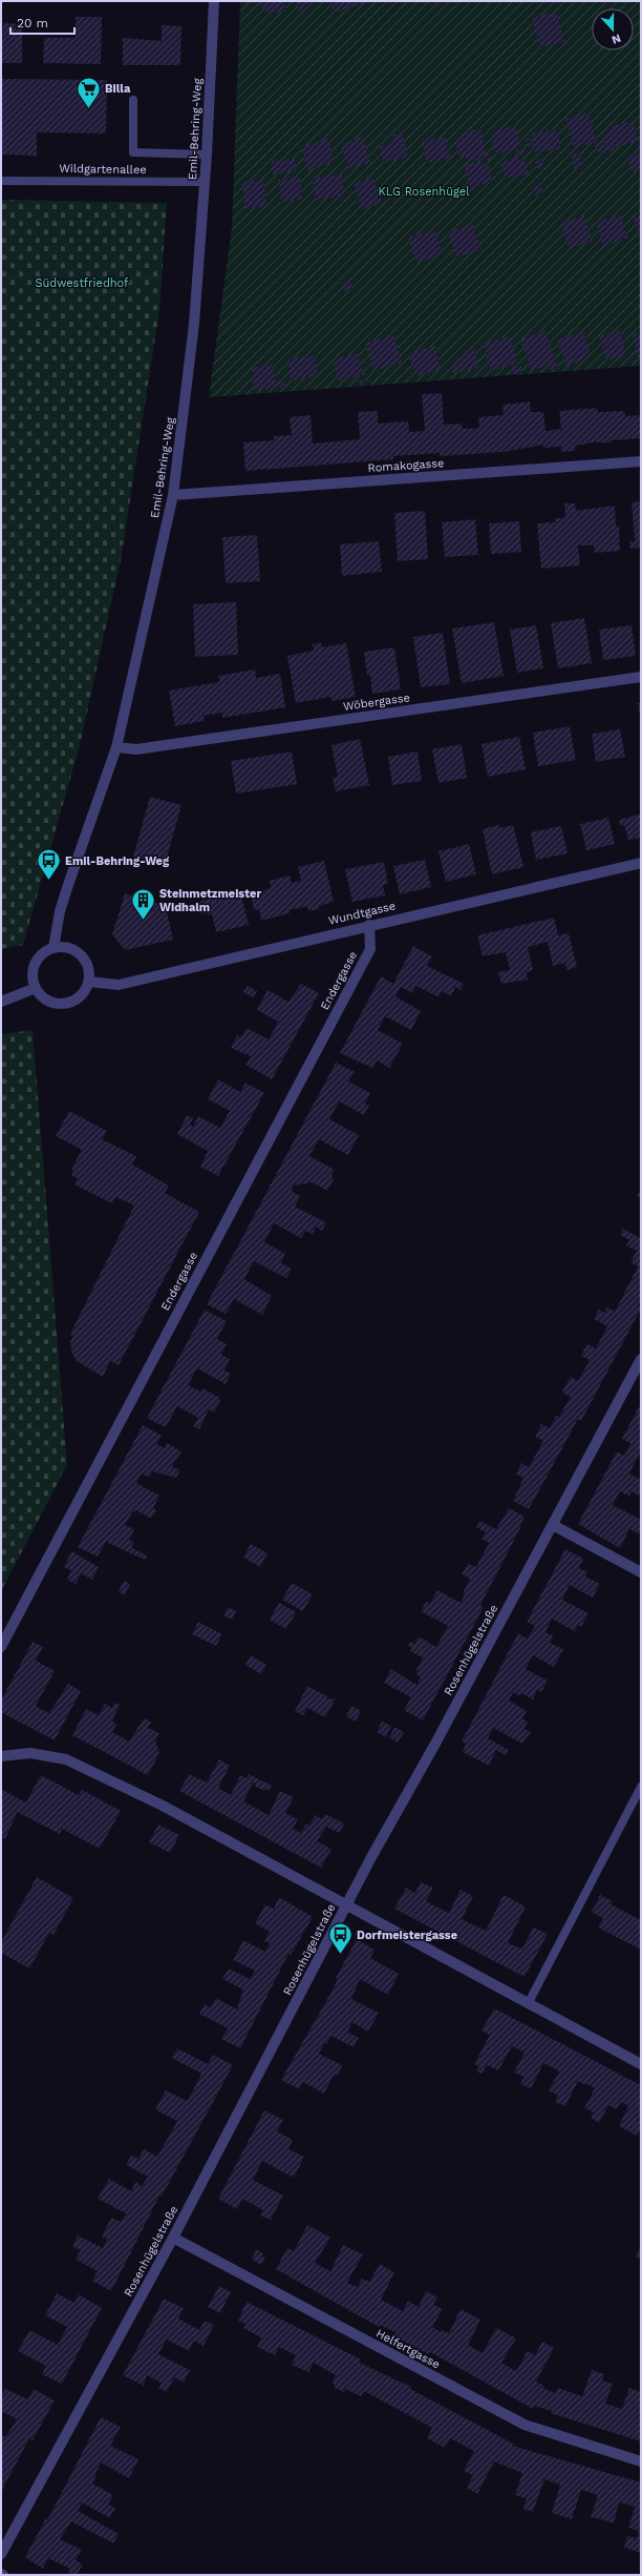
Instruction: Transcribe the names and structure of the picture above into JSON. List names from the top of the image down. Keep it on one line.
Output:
{"streets":{"street":["Emil-Behring-Weg","Romakogasse","Wöbergasse","Wundtgasse","Endergasse","Rosenhügelstraße","Helfertgasse"],"lane":["Wildgartenallee"]},"crossings":[["Emil-Behring-Weg","Wildgartenallee"],["Emil-Behring-Weg","Romakogasse"],["Emil-Behring-Weg","Wöbergasse"],["Emil-Behring-Weg","Wundtgasse"],["Wundtgasse","Endergasse"],["Rosenhügelstraße","Helfertgasse"]],"parks":["KLG Rosenhügel","Südwestfriedhof"],"places":{"supermarket":["Billa"],"bus stop":["Emil-Behring-Weg","Dorfmeistergasse"],"building":["Steinmetzmeister Widhalm"]},"scale_bar":"20 m","north":"bottom"}
